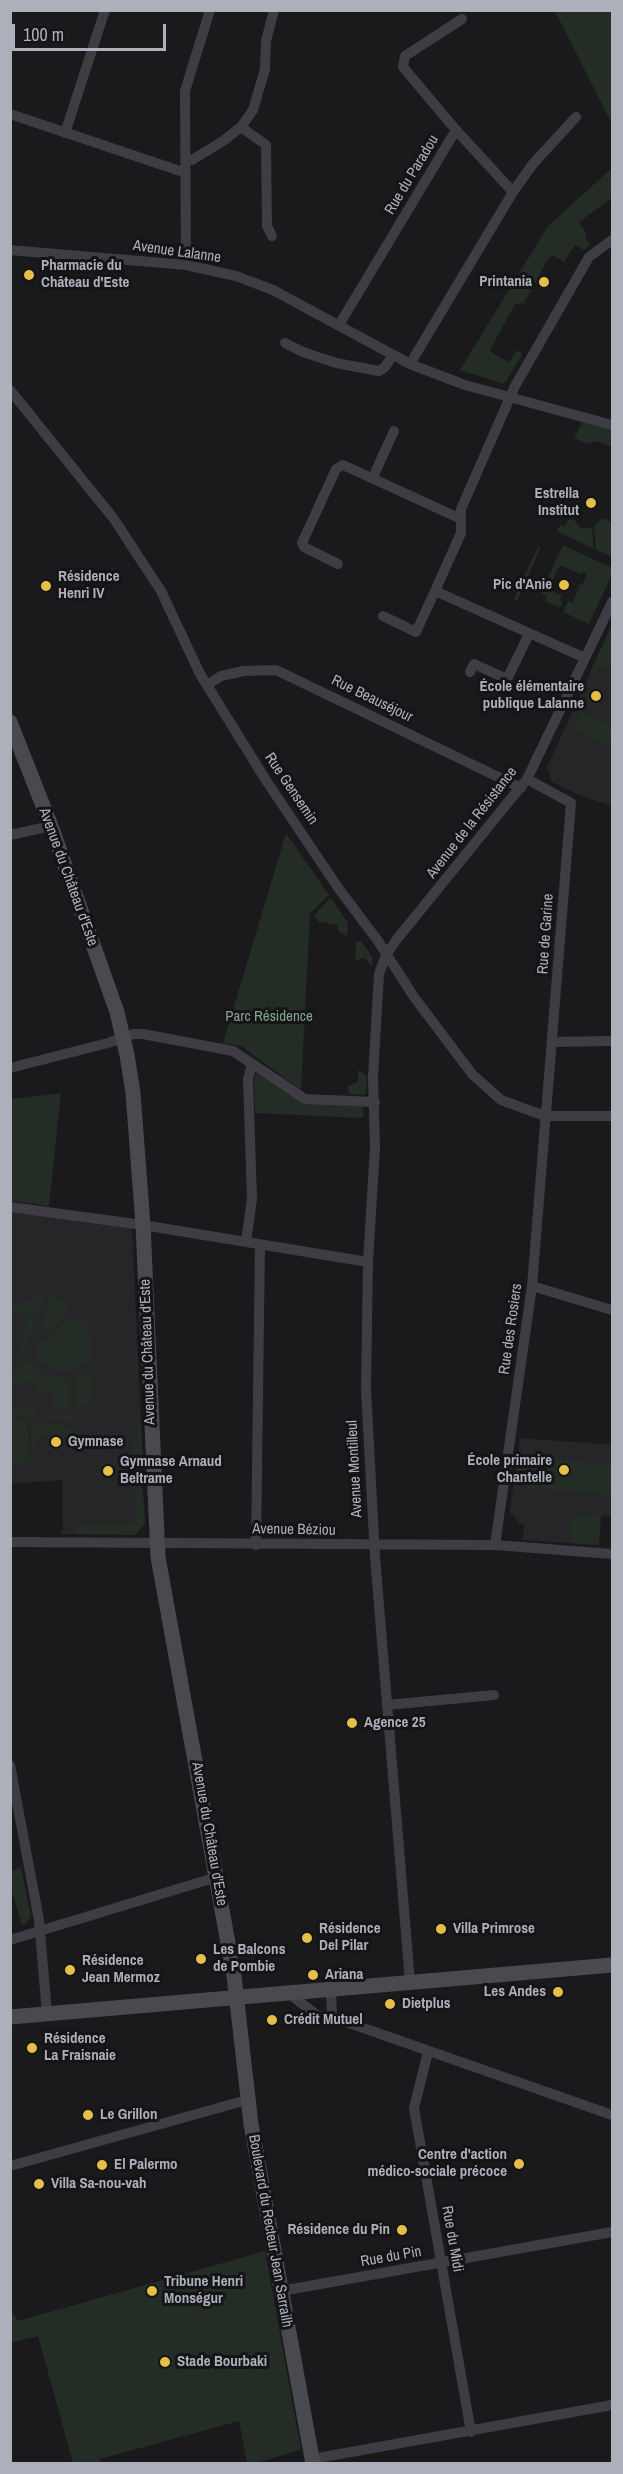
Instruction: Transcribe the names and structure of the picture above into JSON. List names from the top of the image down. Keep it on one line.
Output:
{"streets":{"street":["Rue du Paradou","Avenue Lalanne","Rue Beauséjour","Rue Gensemin","Avenue de la Résistance","Avenue du Château d'Este","Rue de Garine","Rue des Rosiers","Avenue Montilleul","Avenue Béziou","Boulevard du Recteur Jean Sarrailh","Rue du Midi","Rue du Pin"]},"crossings":[["Rue du Paradou","Avenue Lalanne"],["Rue Beauséjour","Rue Gensemin"],["Rue Beauséjour","Avenue de la Résistance"],["Rue Beauséjour","Rue de Garine"],["Rue Gensemin","Avenue de la Résistance"],["Rue Gensemin","Rue de Garine"],["Rue Gensemin","Rue des Rosiers"],["Rue Gensemin","Avenue Montilleul"],["Avenue de la Résistance","Rue de Garine"],["Avenue de la Résistance","Avenue Montilleul"],["Avenue du Château d'Este","Avenue Béziou"],["Avenue du Château d'Este","Boulevard du Recteur Jean Sarrailh"],["Rue de Garine","Rue des Rosiers"],["Rue des Rosiers","Avenue Béziou"],["Avenue Montilleul","Avenue Béziou"],["Boulevard du Recteur Jean Sarrailh","Rue du Pin"],["Rue du Midi","Rue du Pin"]],"parks":["Parc Résidence"],"places":["Pharmacie du Château d'Este","Printania","Estrella Institut","Pic d'Anie","Résidence Henri IV","École élémentaire publique Lalanne","Gymnase","École primaire Chantelle","Gymnase Arnaud Beltrame","Agence 25","Villa Primrose","Résidence Del Pilar","Les Balcons de Pombie","Résidence Jean Mermoz","Ariana","Les Andes","Dietplus","Crédit Mutuel","Résidence La Fraisnaie","Le Grillon","Centre d'action médico-sociale précoce","El Palermo","Villa Sa-nou-vah","Résidence du Pin","Tribune Henri Monségur","Stade Bourbaki"],"scale_bar":"100 m"}
